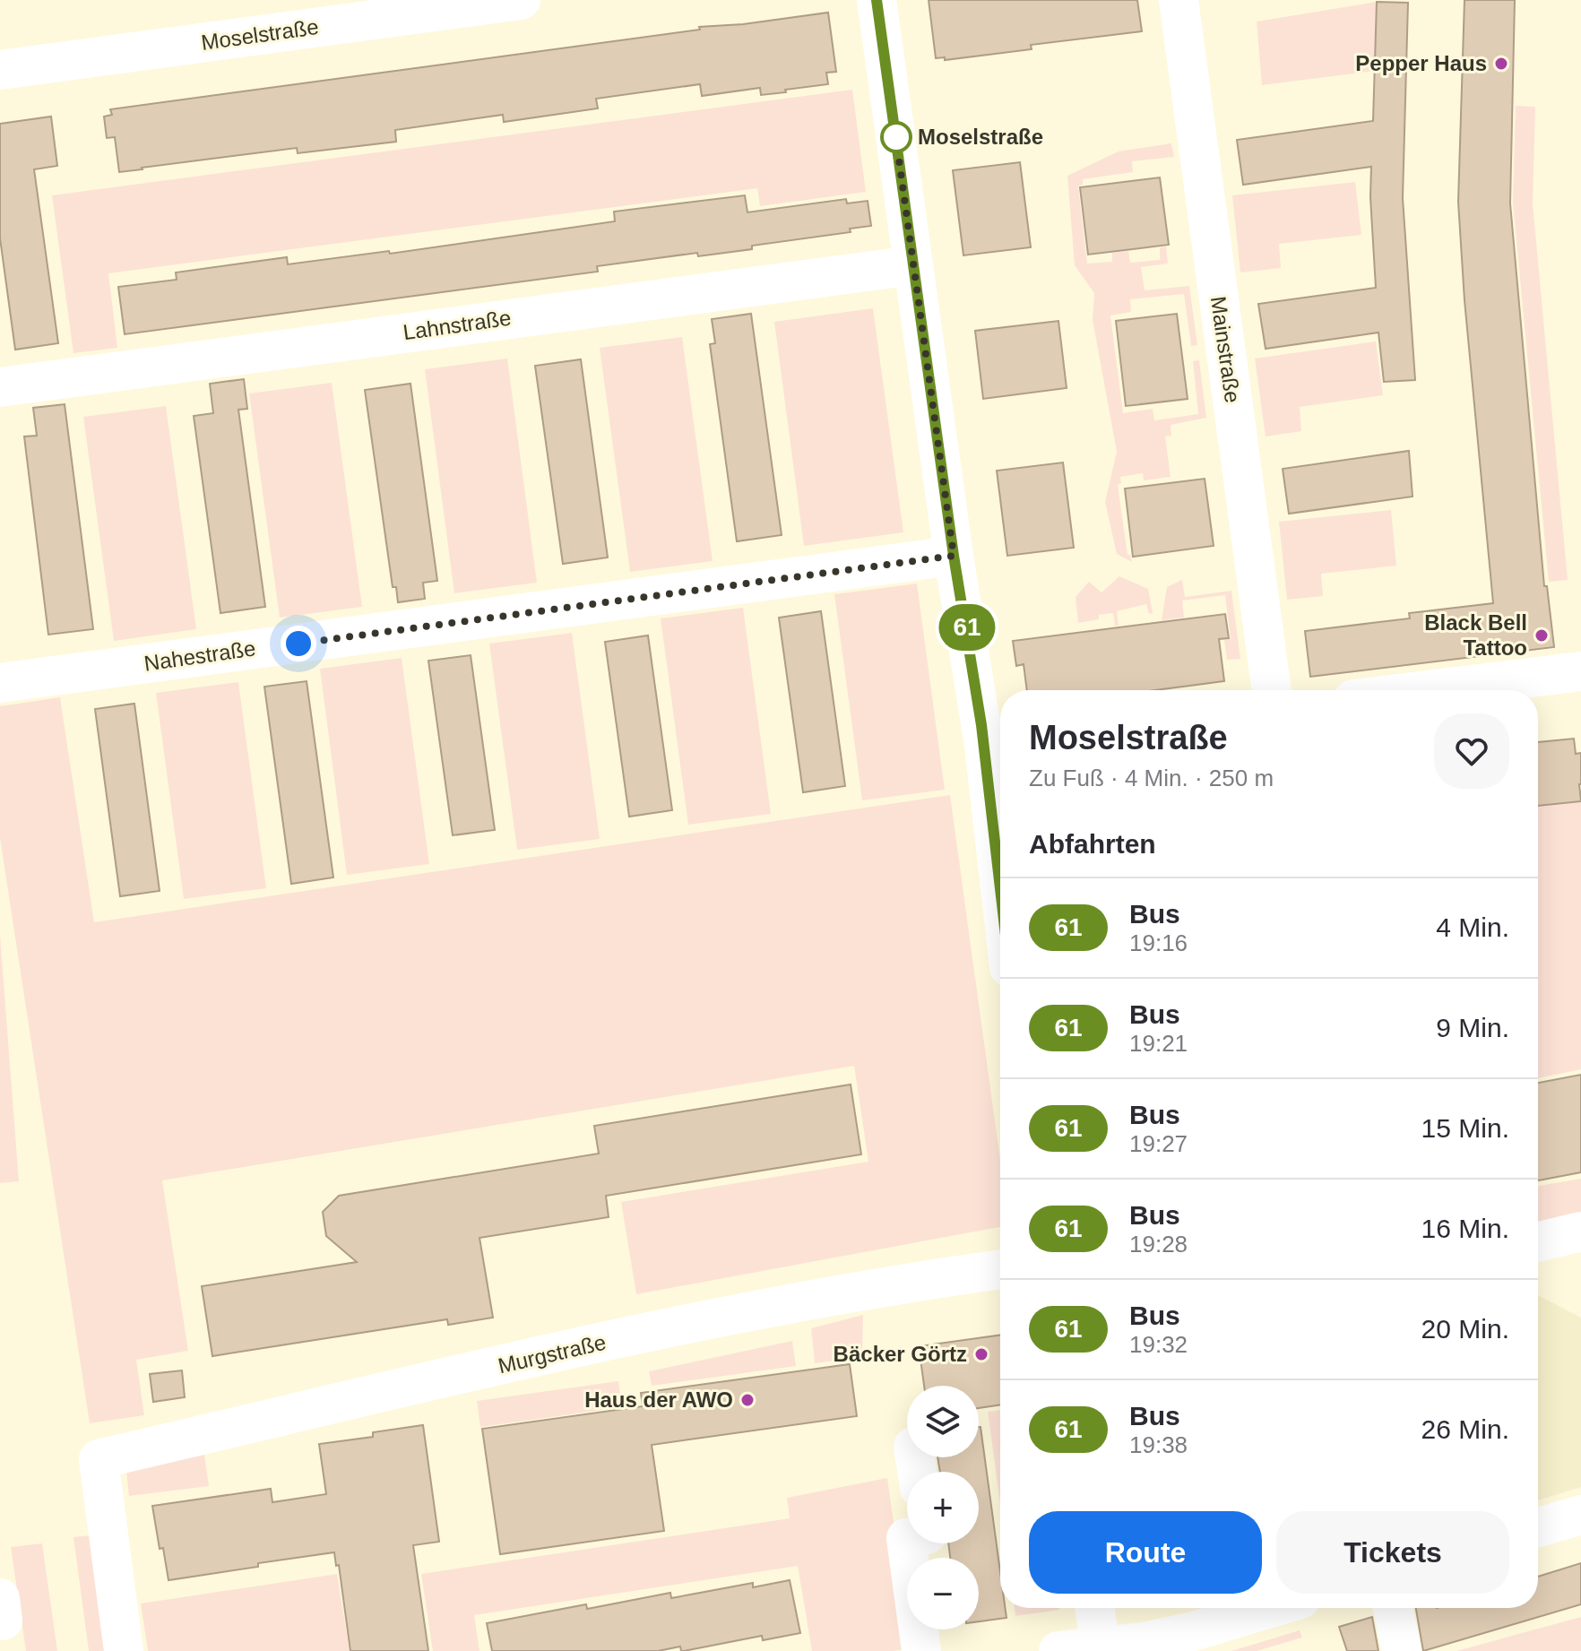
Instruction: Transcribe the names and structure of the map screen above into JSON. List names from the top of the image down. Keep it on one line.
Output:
{"streets":{"street":["Moselstraße","Lahnstraße","Mainstraße","Nahestraße","Murgstraße"]},"places":["Pepper Haus","Moselstraße","Black Bell Tattoo","Bäcker Görtz","Haus der AWO"],"lines":["bus line 61"],"page":{"on_map":"61","heading":[["Moselstraße","Zu Fuß · 4 Min. · 250 m"],"Abfahrten"],"list":[{"mark":"61","name":"Bus","note":"19:16","value":"4 Min."},{"mark":"61","name":"Bus","note":"19:21","value":"9 Min."},{"mark":"61","name":"Bus","note":"19:27","value":"15 Min."},{"mark":"61","name":"Bus","note":"19:28","value":"16 Min."},{"mark":"61","name":"Bus","note":"19:32","value":"20 Min."},{"mark":"61","name":"Bus","note":"19:38","value":"26 Min."}],"map_buttons":["+","−"],"buttons":["Route","Tickets"]}}
